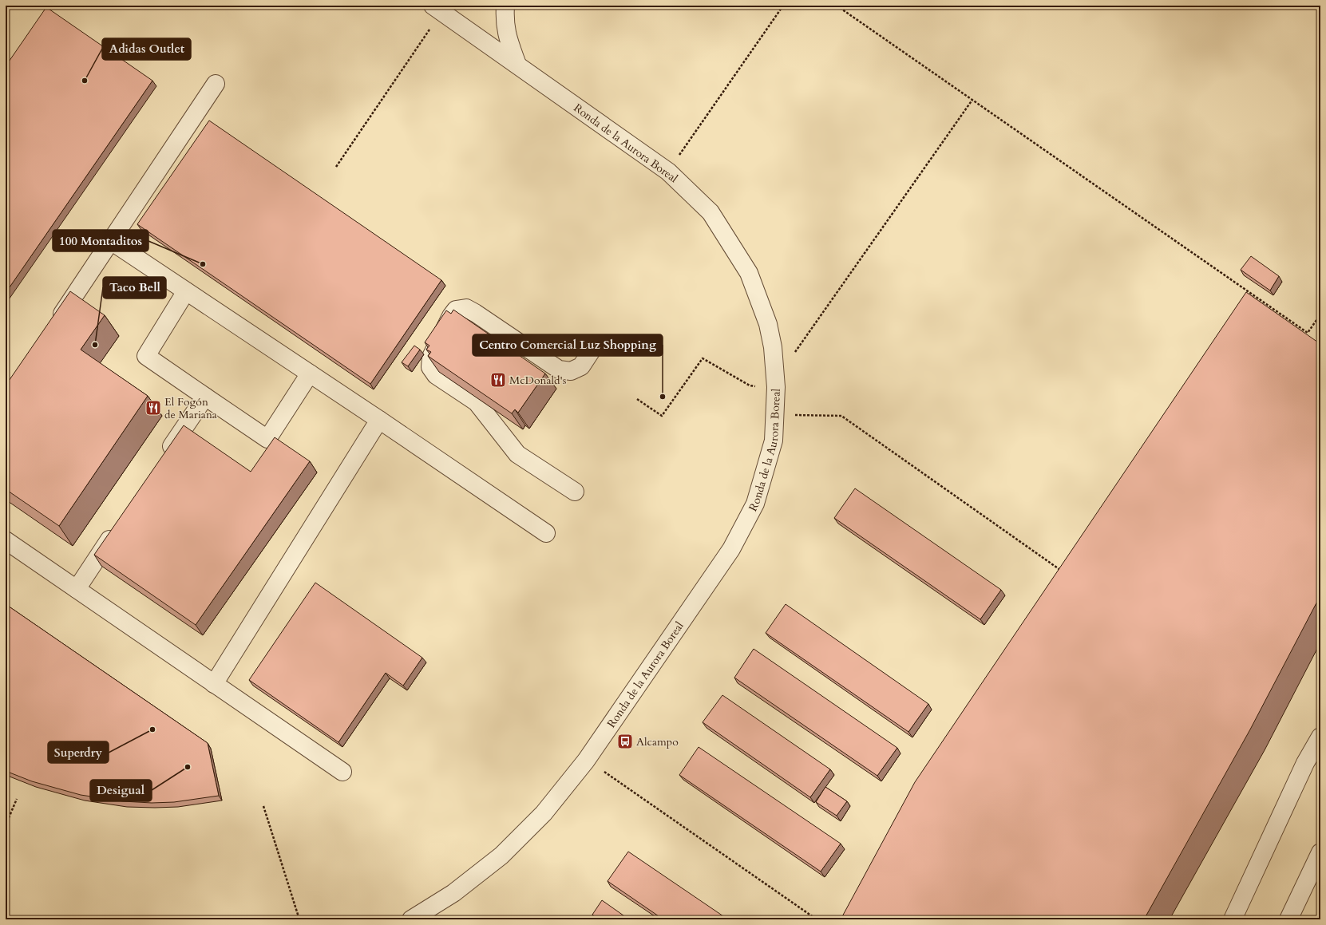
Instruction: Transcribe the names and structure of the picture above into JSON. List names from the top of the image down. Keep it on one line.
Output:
{"streets":{"street":["Ronda de la Aurora Boreal"]},"places":{"other":["Adidas Outlet","100 Montaditos","Taco Bell","Centro Comercial Luz Shopping","Superdry","Desigual"],"restaurant":["McDonald's","El Fogón de Mariana"],"bus stop":["Alcampo"]}}
